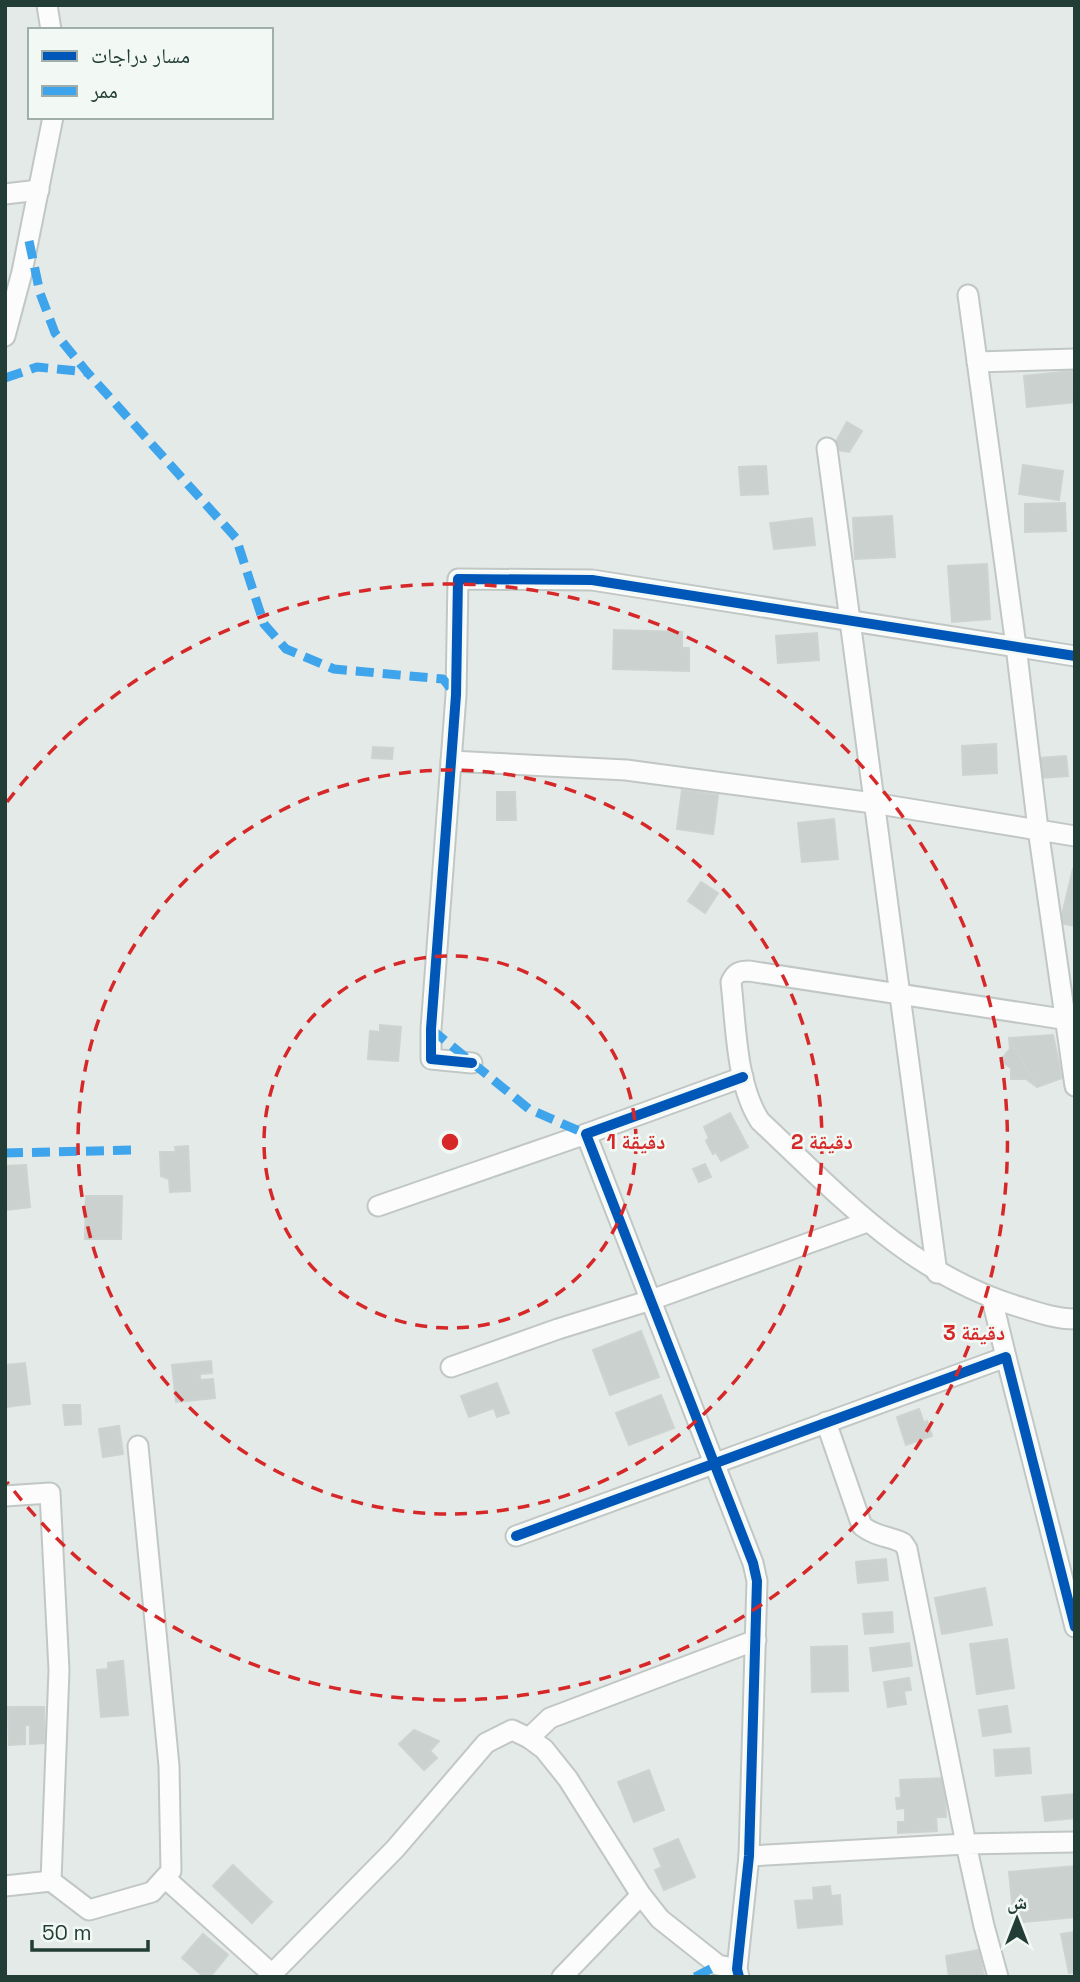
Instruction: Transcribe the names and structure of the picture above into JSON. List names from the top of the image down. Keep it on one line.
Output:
{"legend":["مسار دراجات","ممر"],"scale_bar":"50 m","north":"top","rings":["1 دقيقة","2 دقيقة","3 دقيقة"]}
